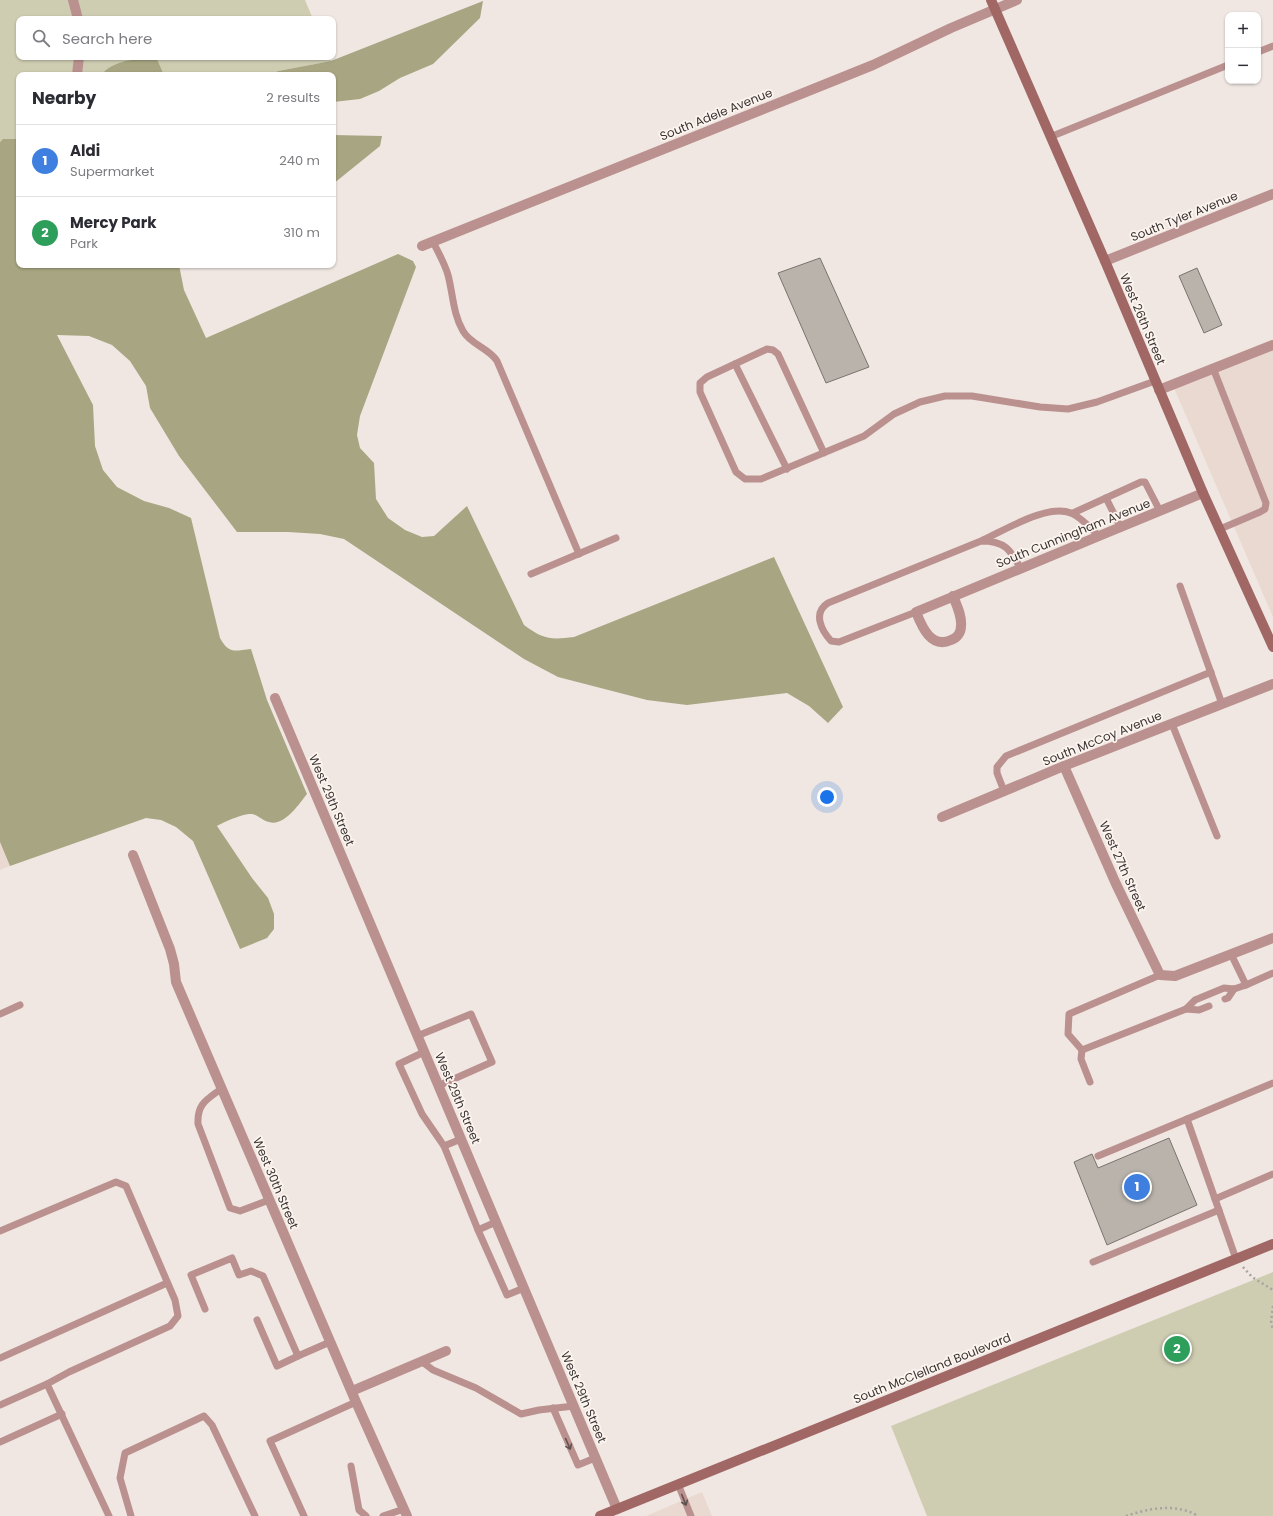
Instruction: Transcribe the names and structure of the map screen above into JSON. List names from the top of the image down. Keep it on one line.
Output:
{"streets":{"main road":["West 26th Street","South McClelland Boulevard"],"street":["South Adele Avenue","South Tyler Avenue","South Cunningham Avenue","South McCoy Avenue","West 29th Street","West 27th Street","West 30th Street"]},"crossings":[["South Adele Avenue","West 26th Street"],["South Tyler Avenue","West 26th Street"],["West 26th Street","South Cunningham Avenue"],["South McCoy Avenue","West 27th Street"],["West 29th Street","South McClelland Boulevard"]],"page":{"map_buttons":["+","−"],"search":"Search here","heading":["Nearby","2 results"],"list":[{"mark":"1","name":"Aldi","note":"Supermarket","value":"240 m"},{"mark":"2","name":"Mercy Park","note":"Park","value":"310 m"}],"pins":["1","2"]}}
